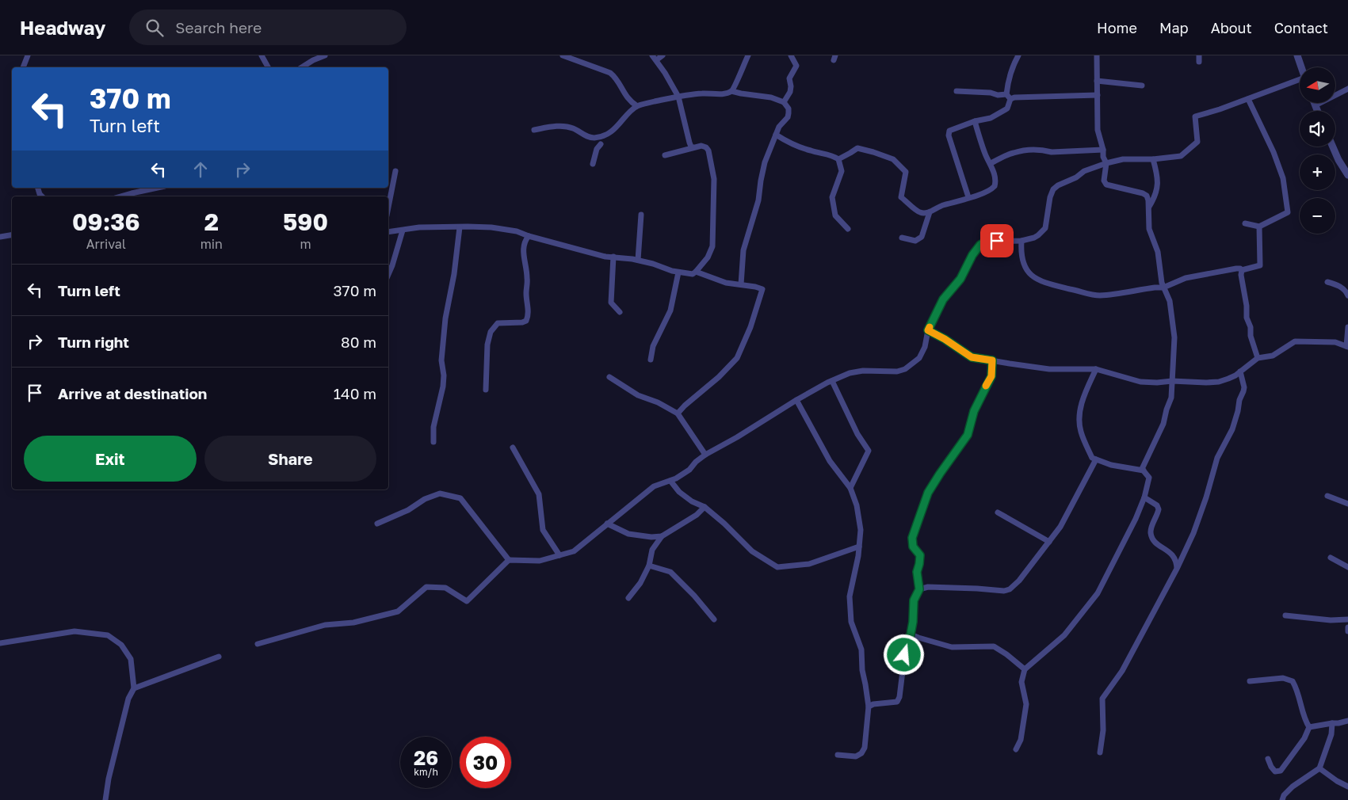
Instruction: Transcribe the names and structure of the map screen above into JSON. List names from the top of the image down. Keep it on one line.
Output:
{"north":"left","page":{"header":"Headway","search":"Search here","nav":["Home","Map","About","Contact"],"map_buttons":["+","−"],"turn":["370 m","Turn left"],"eta":["09:36","Arrival","2","min","590","m"],"list":[{"name":"Turn left","value":"370 m"},{"name":"Turn right","value":"80 m"},{"name":"Arrive at destination","value":"140 m"}],"buttons":["Exit","Share"],"speed":"26 km/h","limit":"30"}}
